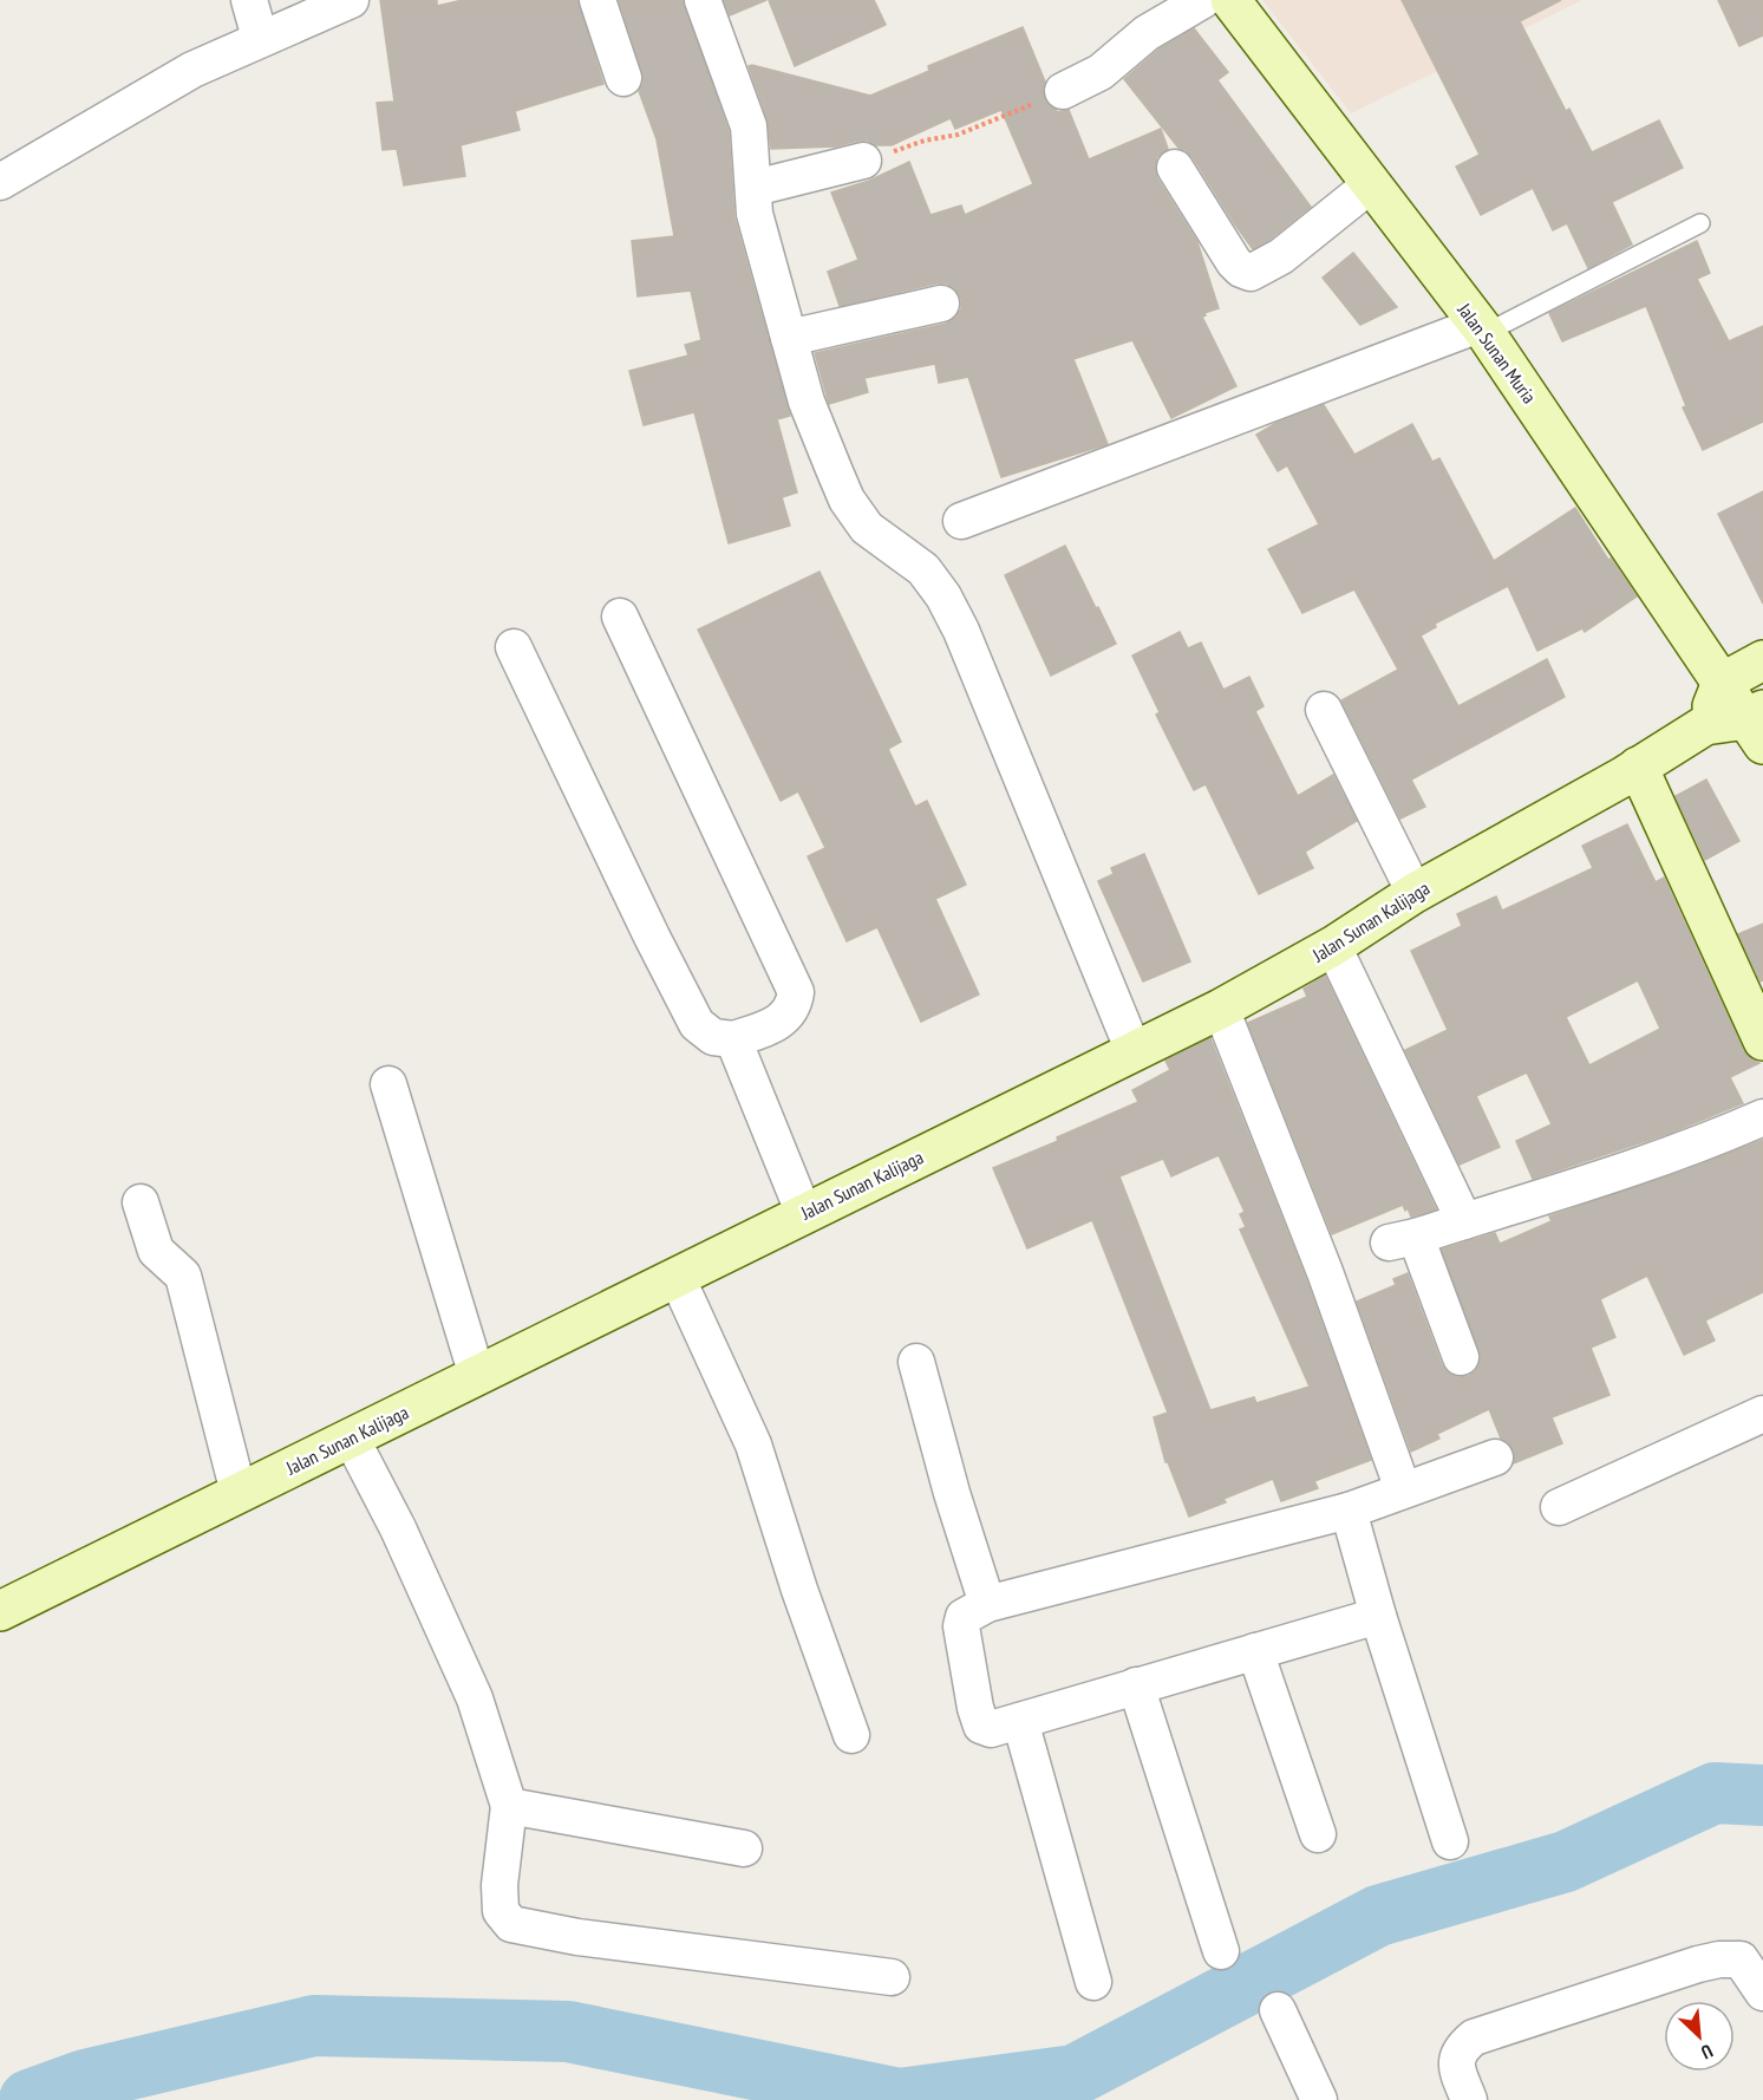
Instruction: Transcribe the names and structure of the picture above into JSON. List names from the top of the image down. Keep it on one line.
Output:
{"streets":{"main road":["Jalan Sunan Muria","Jalan Sunan Kalijaga"]},"north":"bottom right"}
